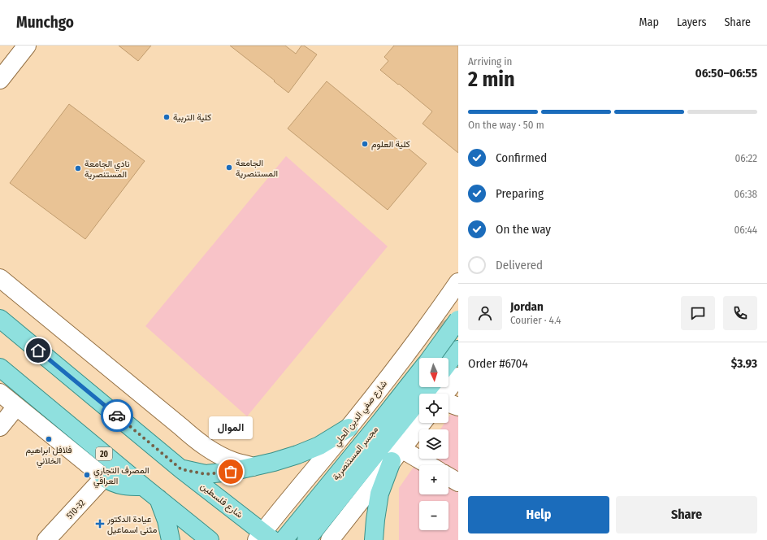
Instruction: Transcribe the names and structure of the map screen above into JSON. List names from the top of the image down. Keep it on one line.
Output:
{"streets":{"main road":["مجسر المستنصرية","20","شارع فلسطين"],"street":["شارع صفي الدين الحلي","510-32"]},"crossings":[["شارع صفي الدين الحلي","مجسر المستنصرية"],["شارع صفي الدين الحلي","شارع فلسطين"],["مجسر المستنصرية","شارع فلسطين"]],"places":{"other":["كلية التربية","كلية العلوم","الجامعة المستنصرية","نادي الجامعة المستنصرية","فلافل ابراهيم الخلاني","الموال","المصرف التجاري العراقي"],"health":["عيادة الدكتور مثنى اسماعيل"]},"north":"bottom","page":{"header":"Munchgo","nav":["Map","Layers","Share"],"heading":["2 min","Arriving in","06:50–06:55"],"panel":["Jordan","Courier · 4.4","Order #6704","$3.93"],"bar":"On the way · 50 m","list":[["Confirmed","06:22"],["Preparing","06:38"],["On the way","06:44"],"Delivered"],"map_buttons":["+","−"],"bubble":"الموال","buttons":["Help","Share"]}}
